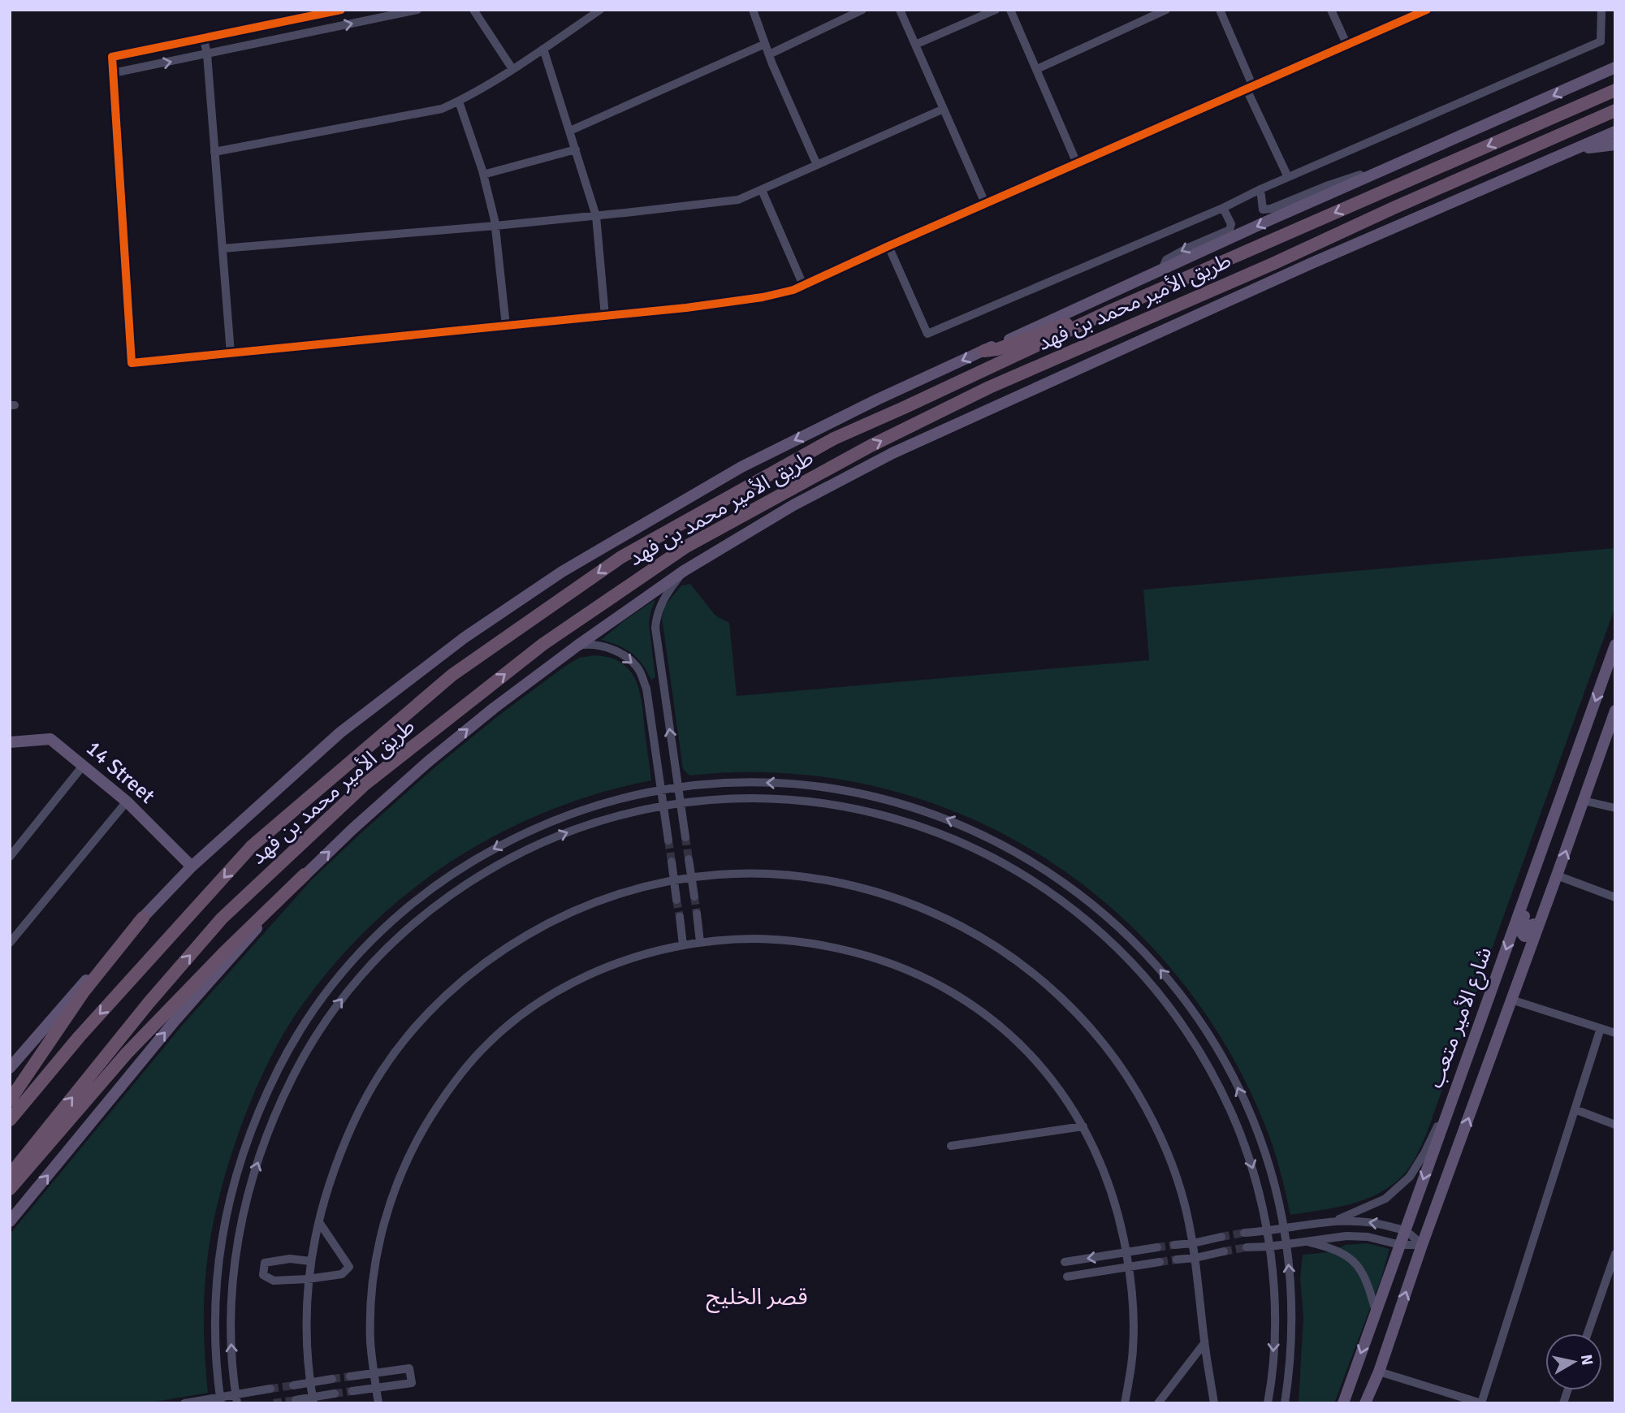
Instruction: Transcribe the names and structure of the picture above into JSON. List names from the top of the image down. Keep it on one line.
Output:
{"streets":{"highway":["طريق الأمير محمد بن فهد"],"main road":["14 Street","شارع الأمير متعب"]},"districts":["قصر الخليج"],"north":"right"}
